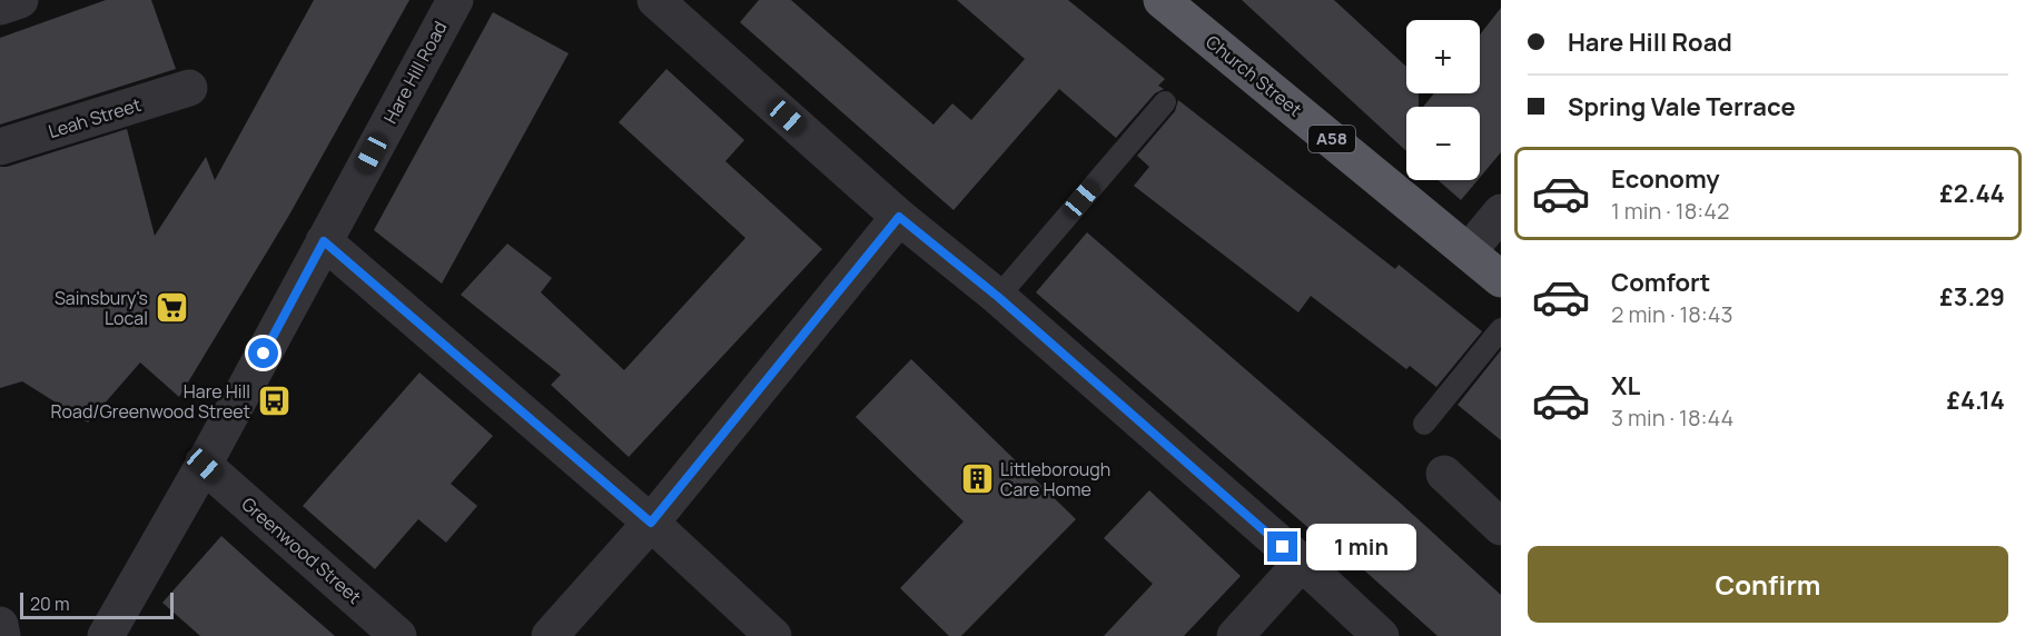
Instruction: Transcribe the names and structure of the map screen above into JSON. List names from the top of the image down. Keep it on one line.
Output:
{"streets":{"highway":["Church Street","A58"],"street":["Hare Hill Road","Leah Street","Greenwood Street"]},"crossings":[["Hare Hill Road","Greenwood Street"]],"places":{"supermarket":["Sainsbury's Local"],"bus stop":["Hare Hill Road/Greenwood Street"],"building":["Littleborough Care Home"]},"scale_bar":"20 m","page":{"banner":["Hare Hill Road","Spring Vale Terrace"],"map_buttons":["+","−"],"list":[{"name":"Economy","note":"1 min · 18:42","value":"£2.44"},{"name":"Comfort","note":"2 min · 18:43","value":"£3.29"},{"name":"XL","note":"3 min · 18:44","value":"£4.14"}],"bubble":"1 min","buttons":"Confirm","scale":"20 m"}}
